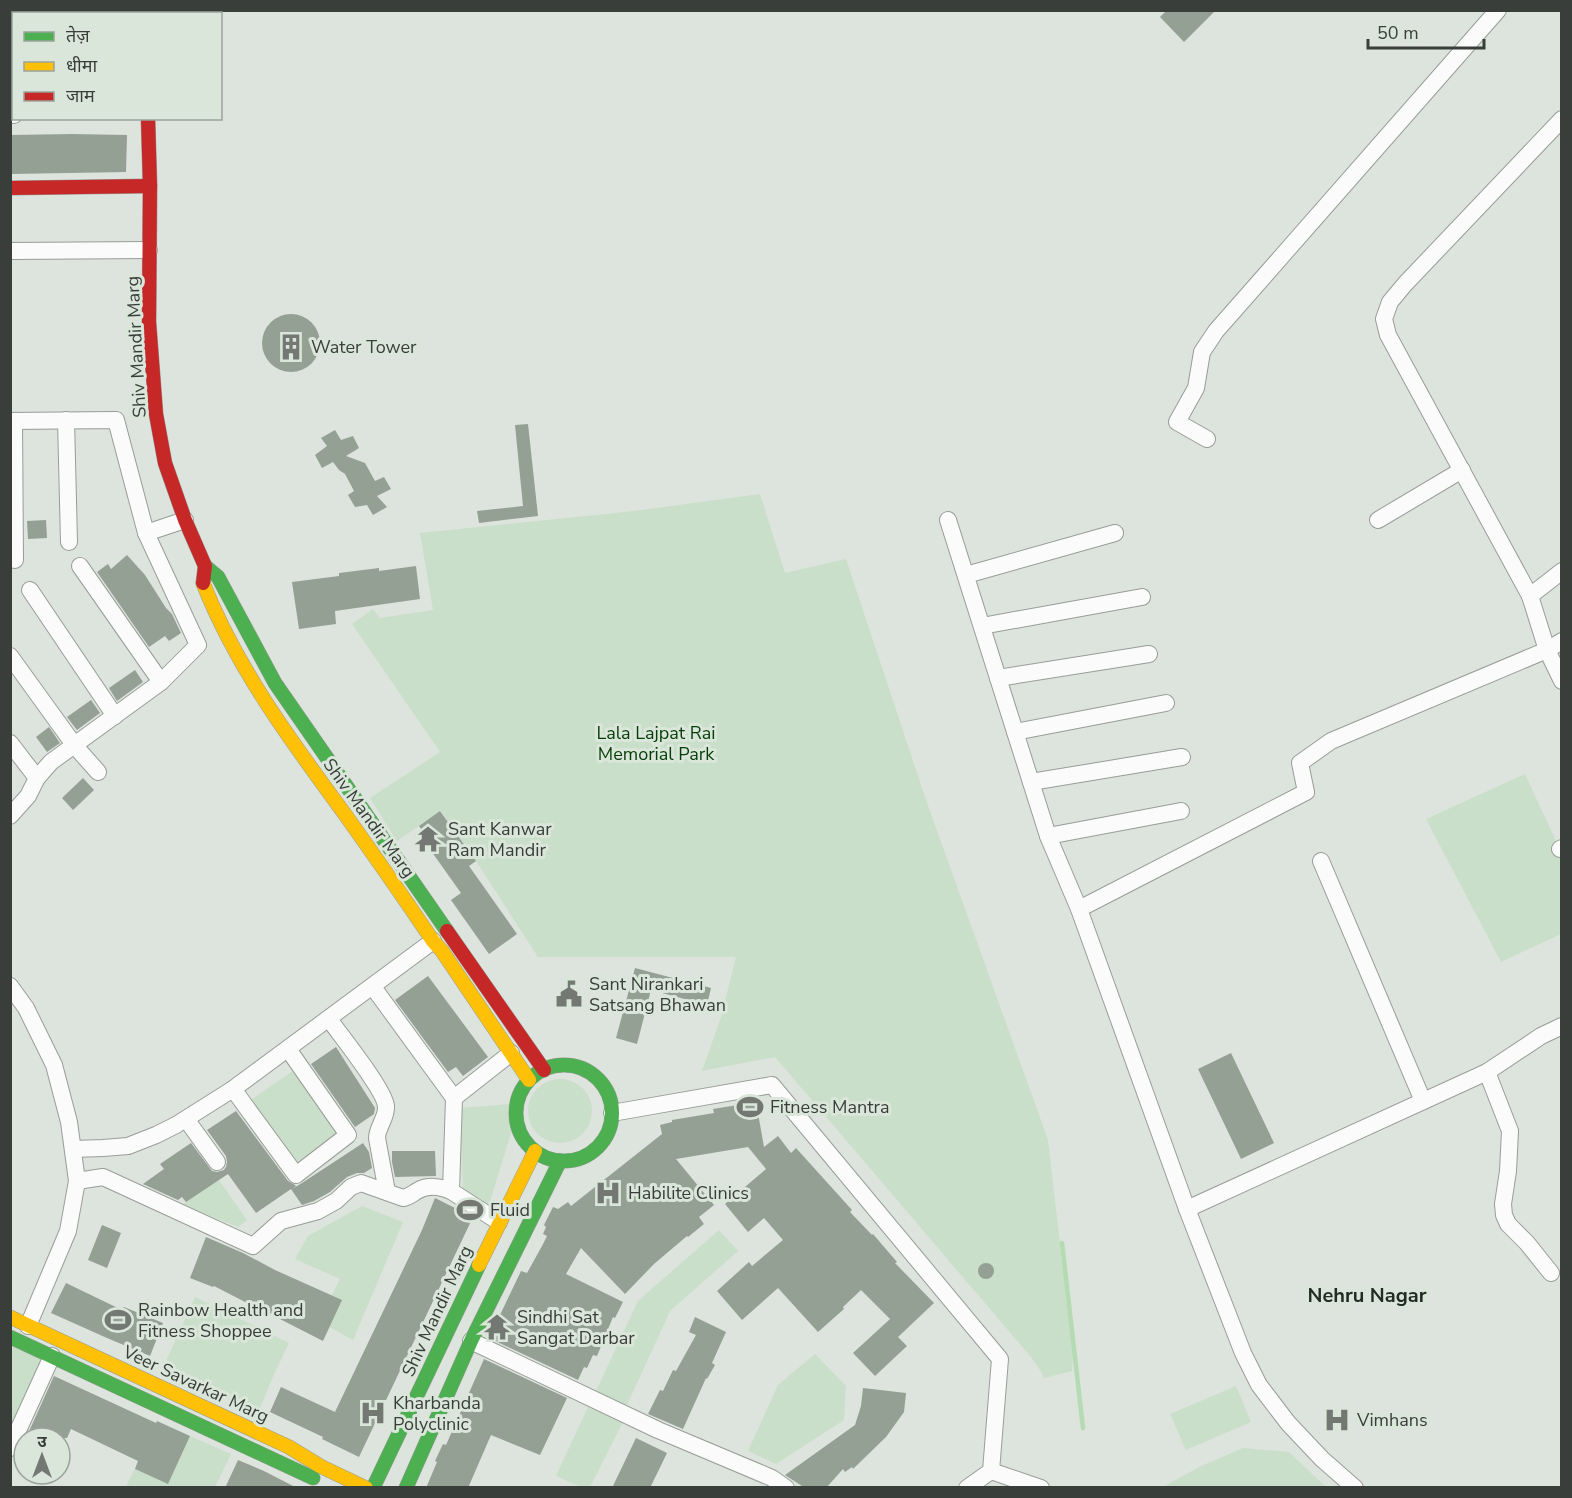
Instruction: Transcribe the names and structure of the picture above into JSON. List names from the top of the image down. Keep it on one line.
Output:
{"streets":{"street":["Shiv Mandir Marg","Veer Savarkar Marg"]},"districts":["Nehru Nagar"],"parks":["Lala Lajpat Rai Memorial Park"],"places":{"building":["Water Tower"],"temple":["Sant Kanwar Ram Mandir","Sindhi Sat Sangat Darbar"],"public building":["Sant Nirankari Satsang Bhawan"],"sports":["Fitness Mantra","Fluid","Rainbow Health and Fitness Shoppee"],"hospital":["Habilite Clinics","Kharbanda Polyclinic","Vimhans"]},"legend":["तेज़","धीमा","जाम"],"scale_bar":"50 m","north":"top"}
